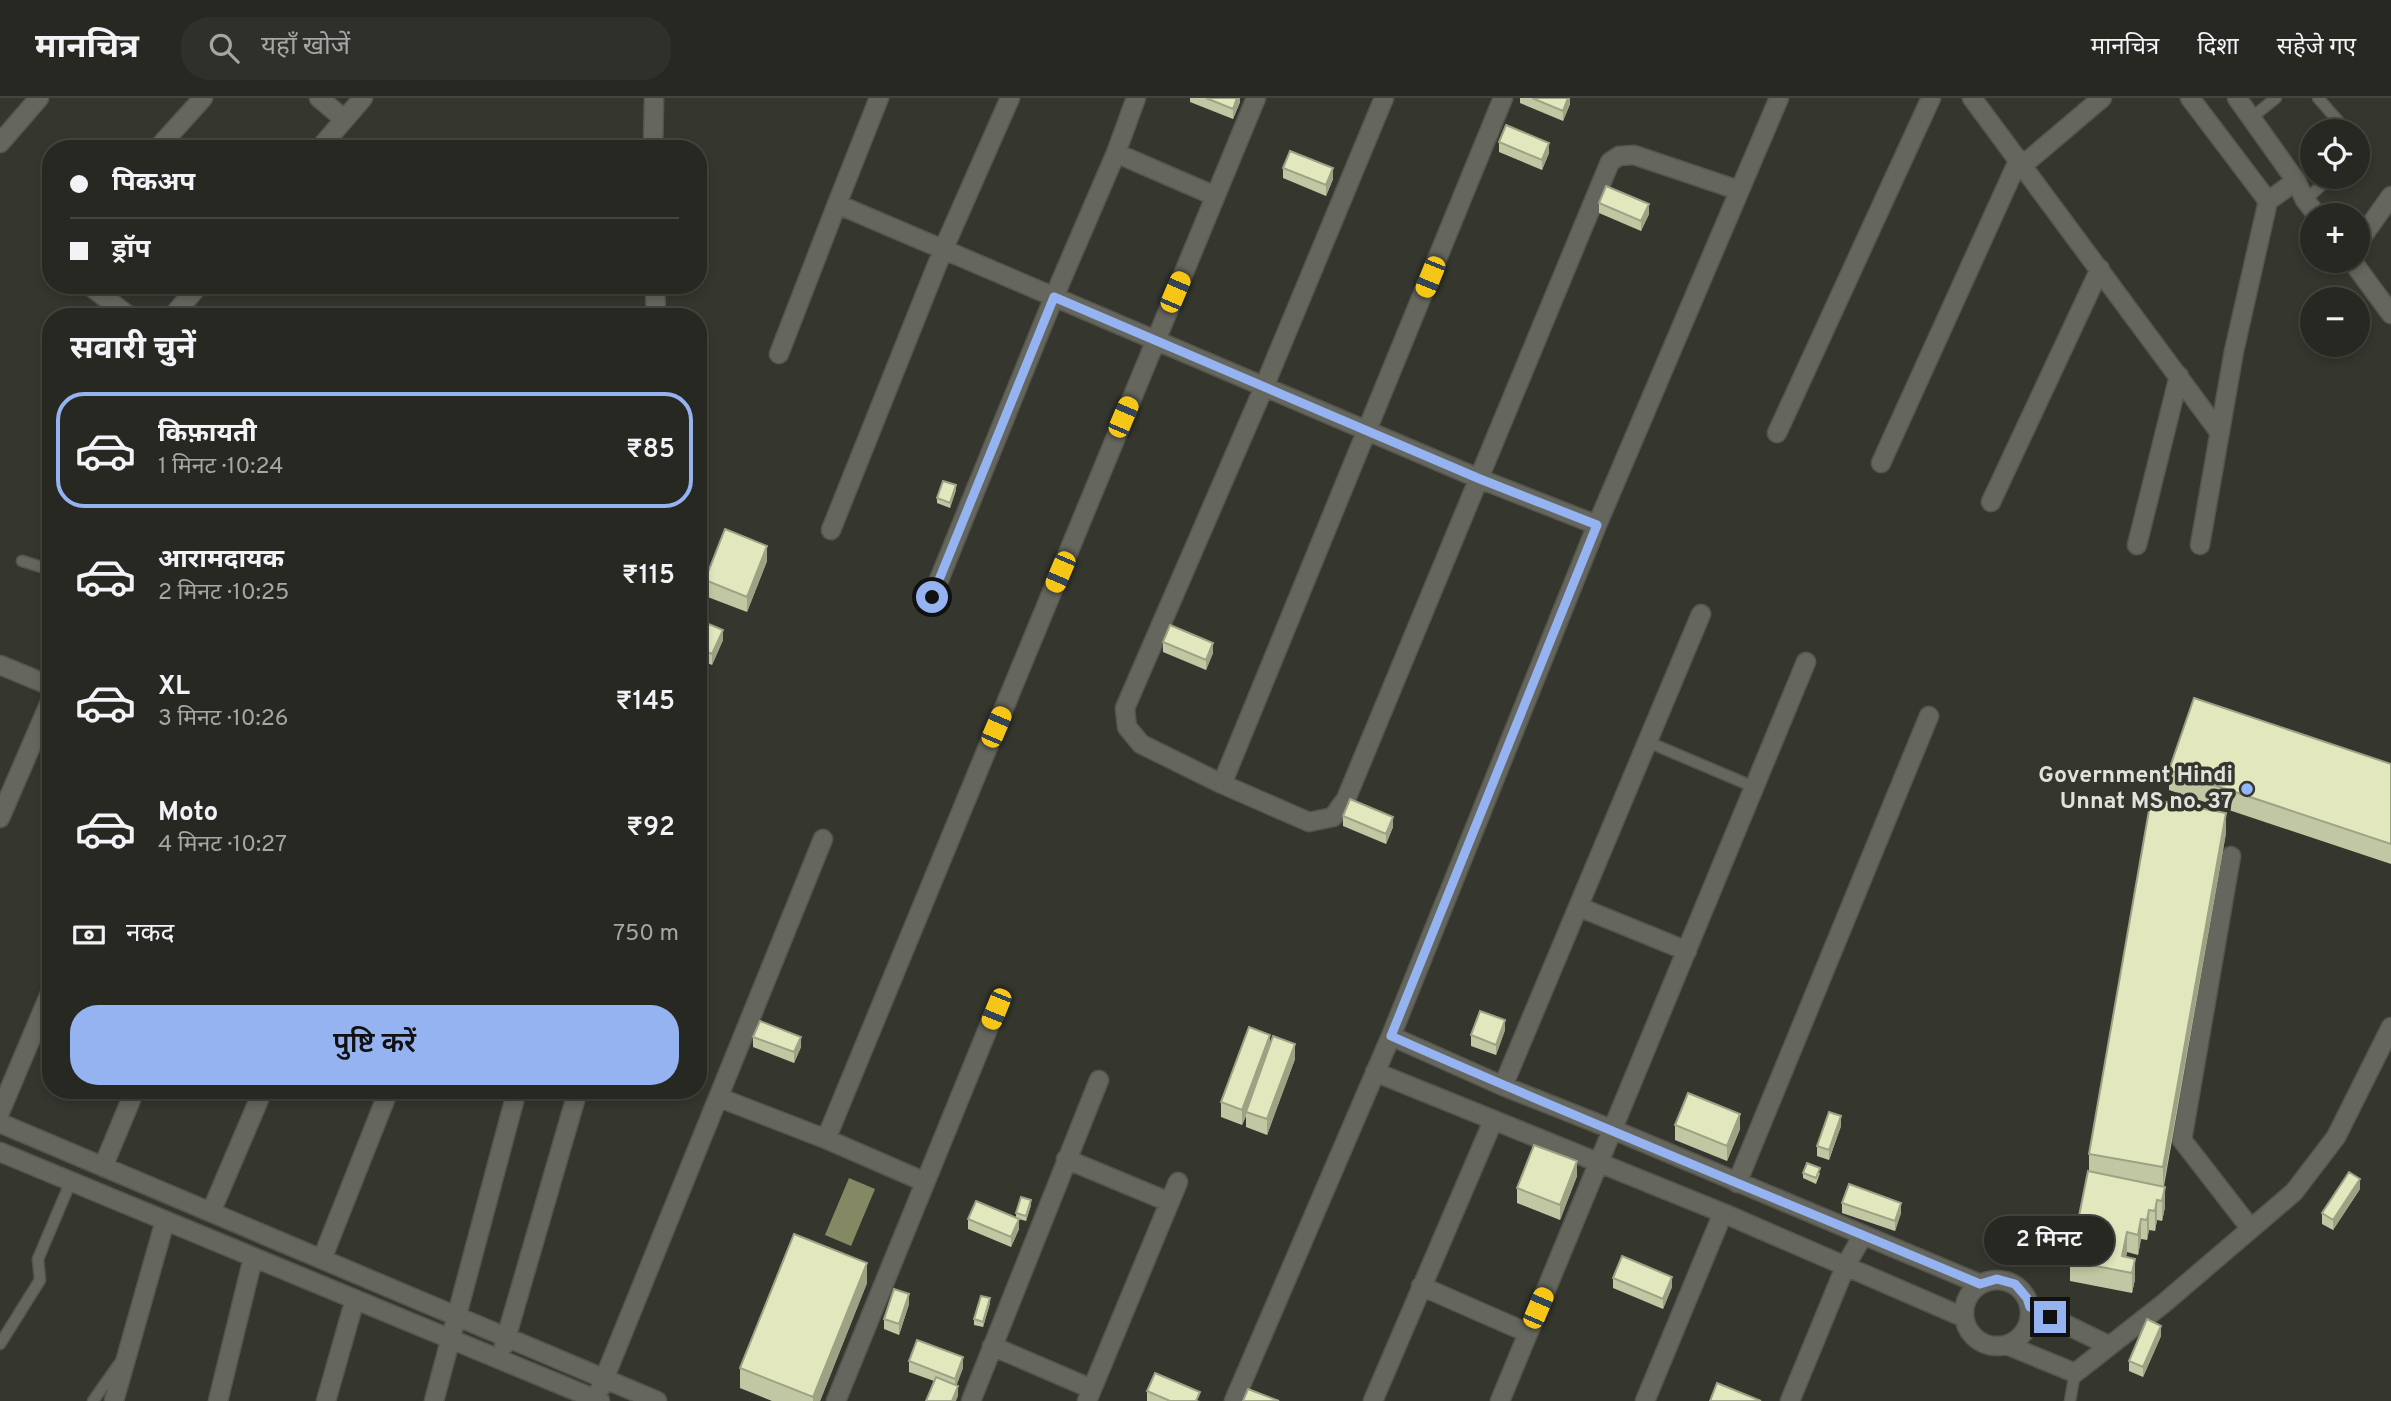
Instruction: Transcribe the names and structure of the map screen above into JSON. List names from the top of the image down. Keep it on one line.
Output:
{"places":["Government Hindi Unnat MS no. 37"],"page":{"header":"मानचित्र","search":"यहाँ खोजें","nav":["मानचित्र","दिशा","सहेजे गए"],"map_buttons":["+","−"],"banner":["पिकअप","ड्रॉप"],"heading":"सवारी चुनें","list":[{"name":"किफ़ायती","note":"1 मिनट · 10:24","value":"₹85"},{"name":"आरामदायक","note":"2 मिनट · 10:25","value":"₹115"},{"name":"XL","note":"3 मिनट · 10:26","value":"₹145"},{"name":"Moto","note":"4 मिनट · 10:27","value":"₹92"}],"pay":["नकद","750 m"],"buttons":"पुष्टि करें","bubble":"2 मिनट"}}
